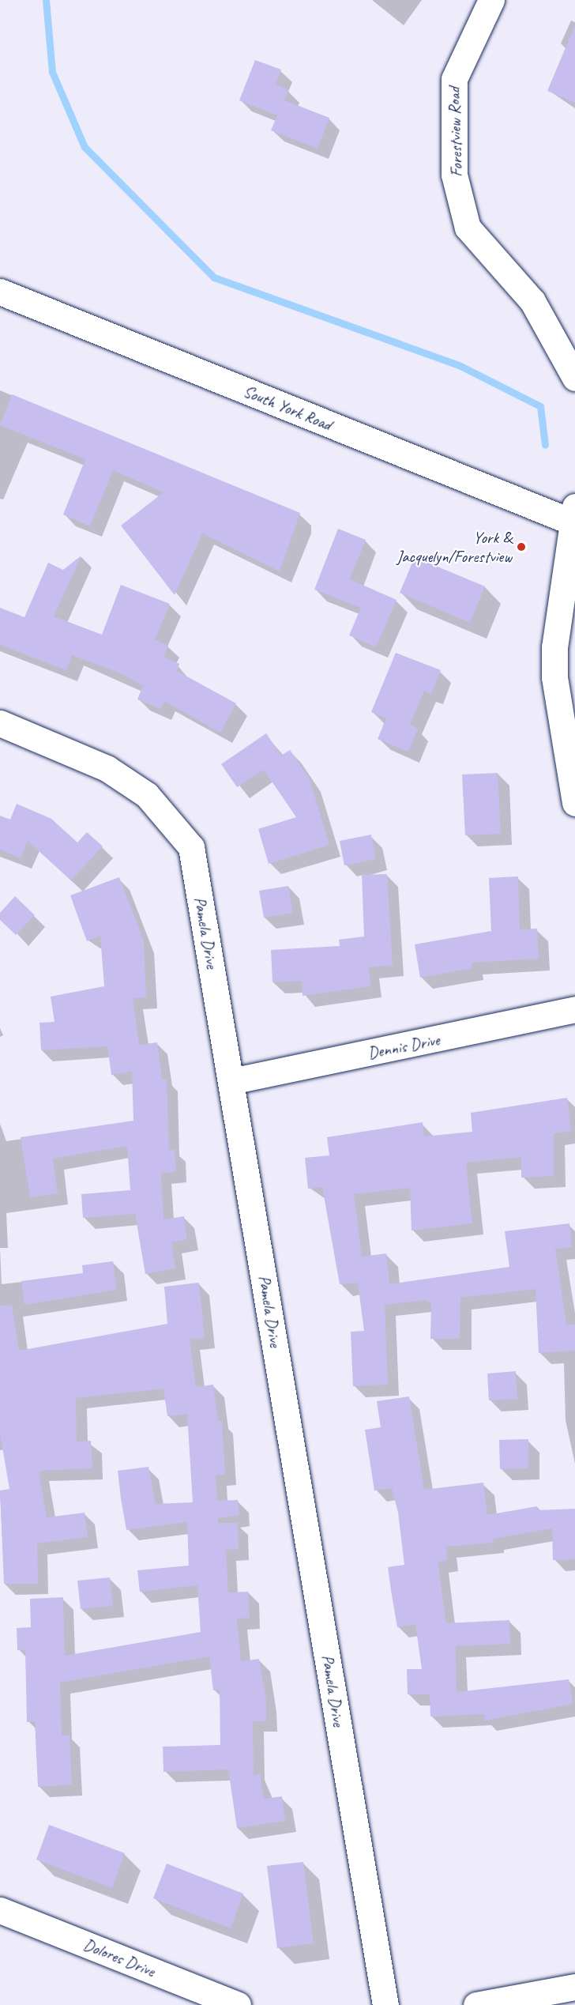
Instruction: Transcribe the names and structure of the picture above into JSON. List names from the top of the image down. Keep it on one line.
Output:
{"streets":{"street":["Forestview Road","South York Road","Pamela Drive","Dennis Drive","Dolores Drive"]},"crossings":[["Pamela Drive","Dennis Drive"]],"places":["York & Jacquelyn/Forestview"]}
